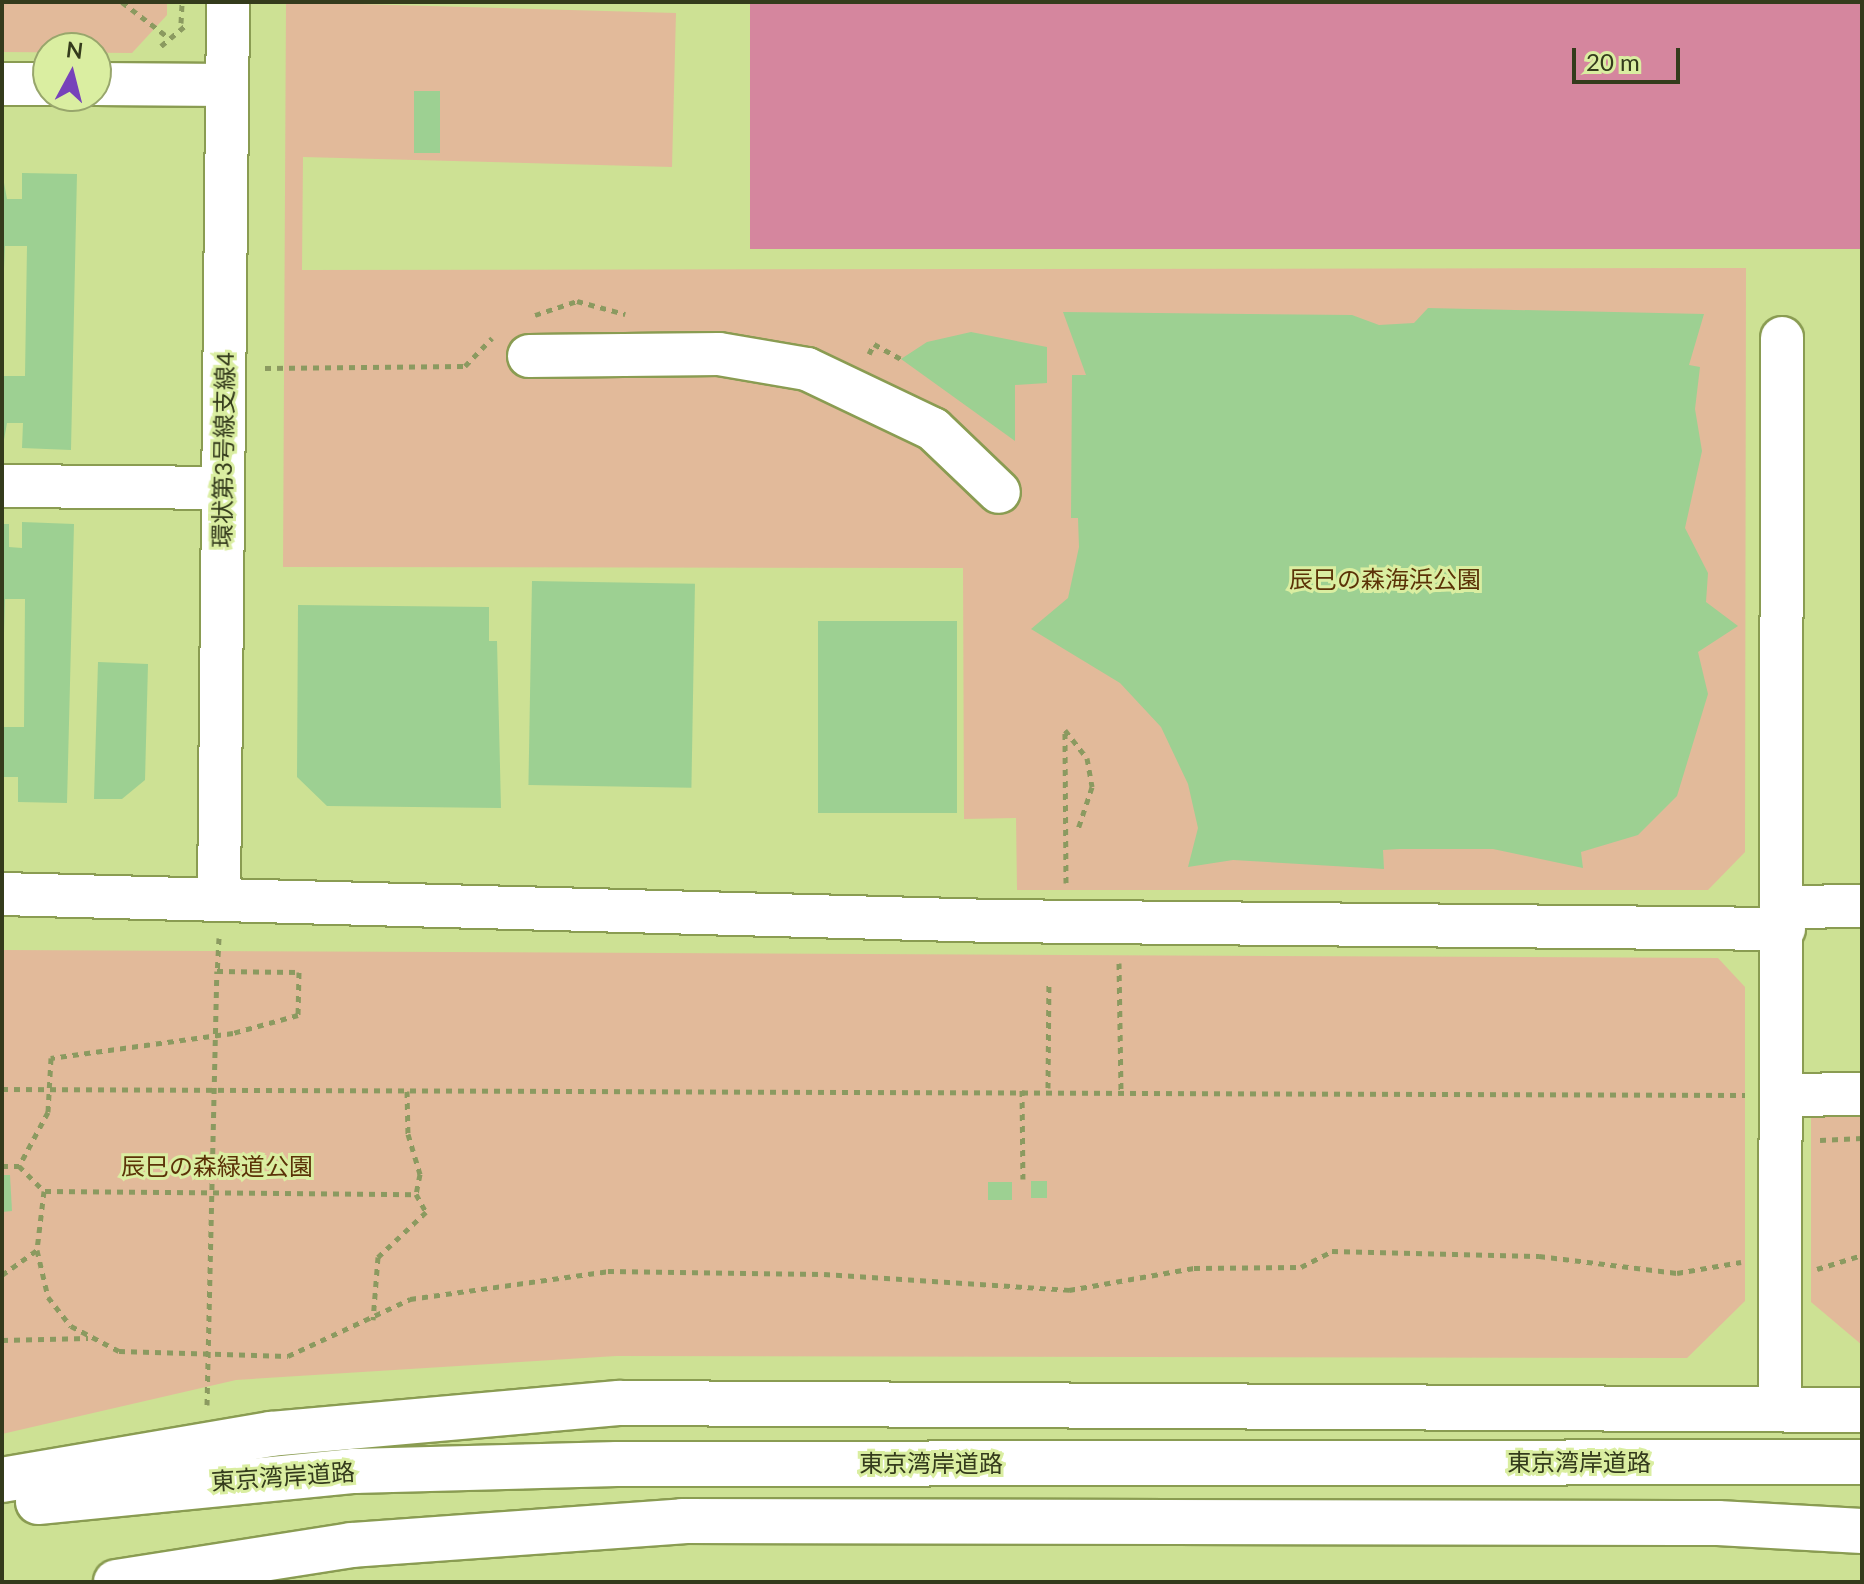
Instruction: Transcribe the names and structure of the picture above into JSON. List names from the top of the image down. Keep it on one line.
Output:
{"streets":{"highway":["東京湾岸道路"],"street":["環状第3号線支線4"]},"parks":["辰巳の森海浜公園","辰巳の森緑道公園"],"scale_bar":"20 m","north":"top"}
